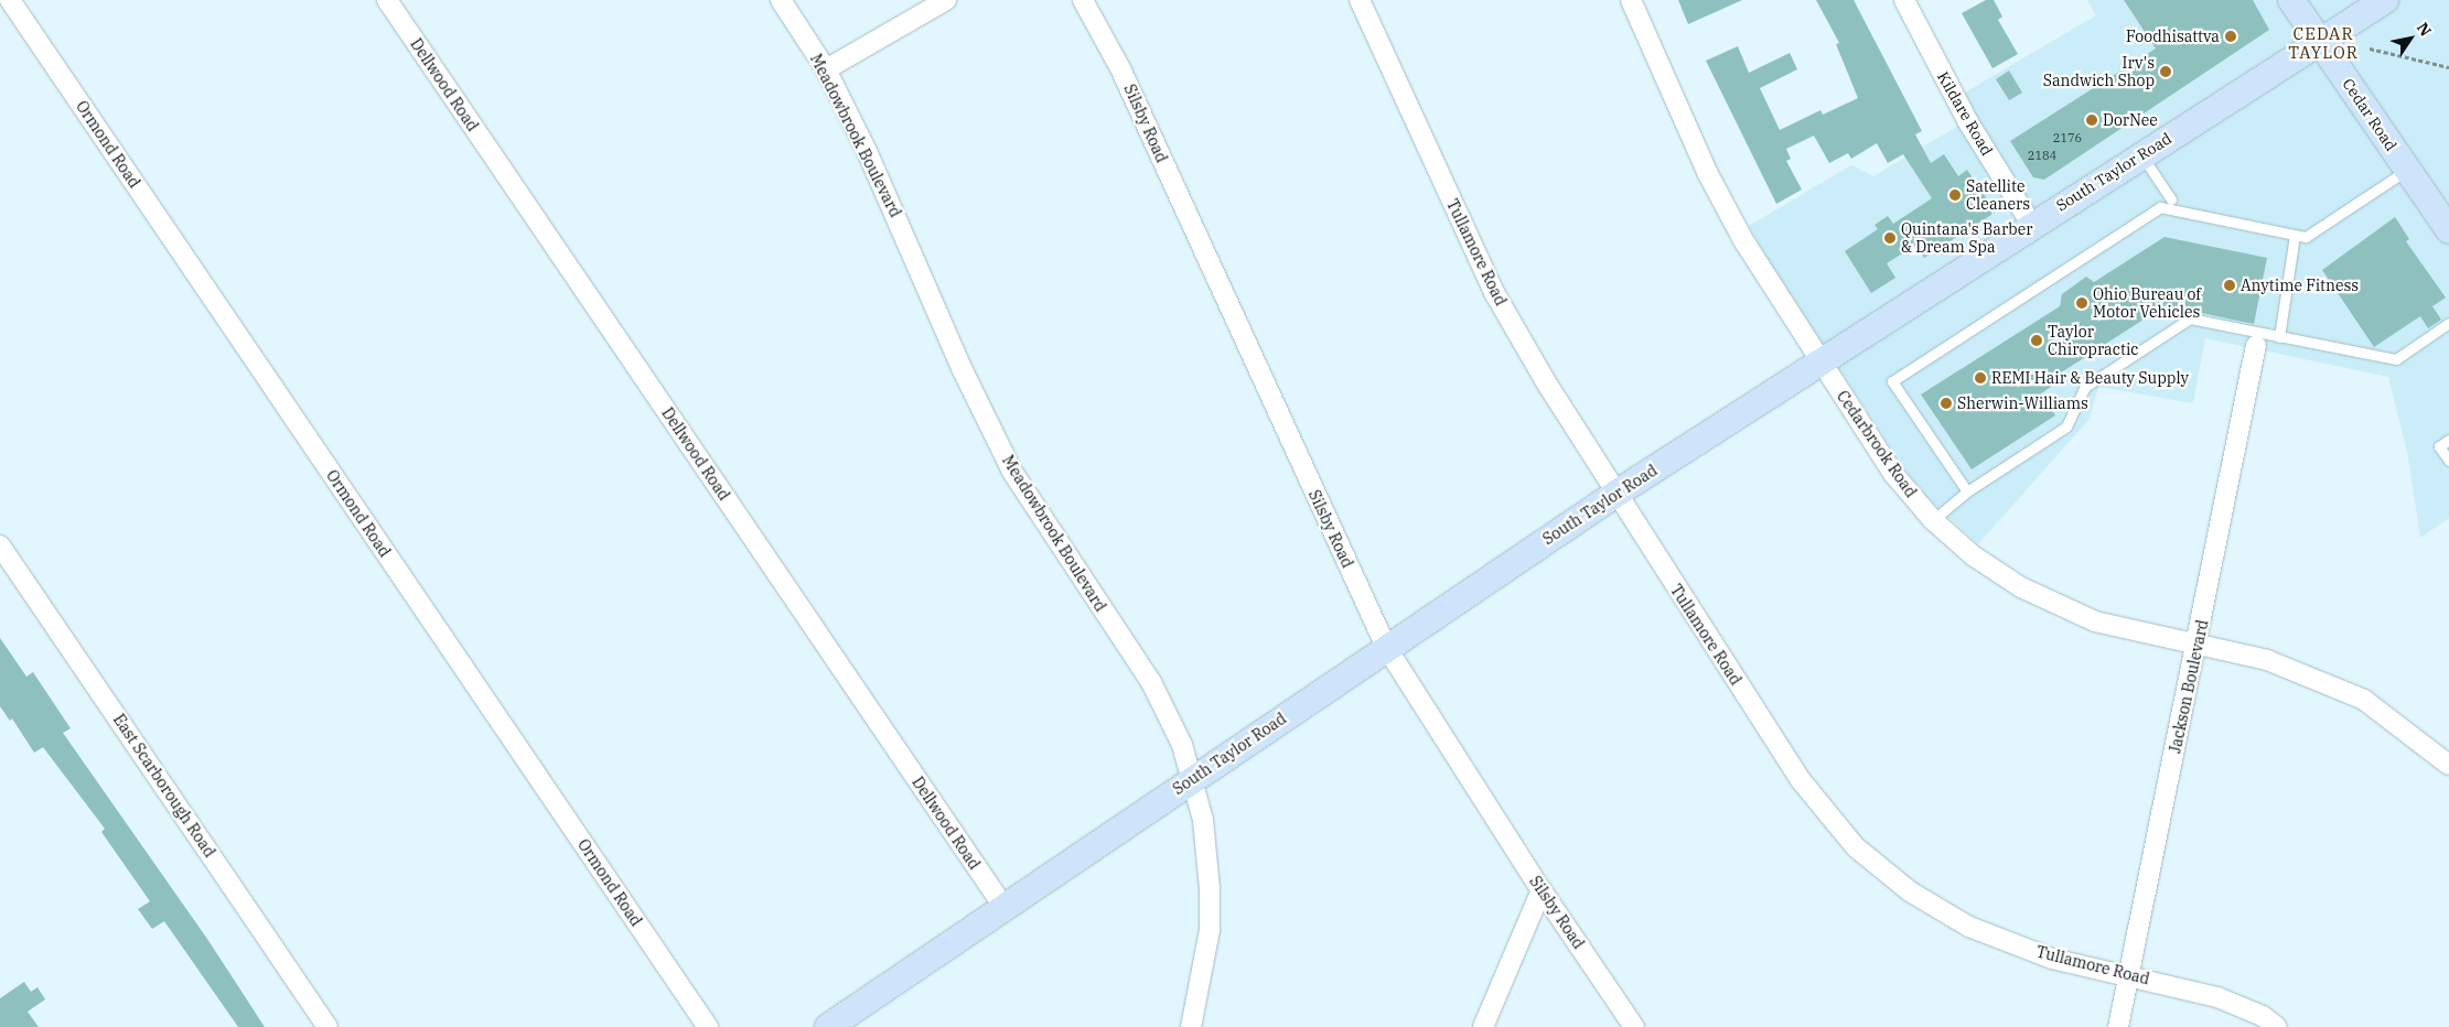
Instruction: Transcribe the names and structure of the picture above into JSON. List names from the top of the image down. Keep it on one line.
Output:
{"streets":{"main road":["Cedar Road","South Taylor Road"],"street":["Dellwood Road","Kildare Road","Silsby Road","Meadowbrook Boulevard","Ormond Road","Tullamore Road","Cedarbrook Road","Jackson Boulevard","East Scarborough Road"]},"crossings":[["Dellwood Road","South Taylor Road"],["Kildare Road","South Taylor Road"],["Cedar Road","South Taylor Road"],["Silsby Road","South Taylor Road"],["Meadowbrook Boulevard","South Taylor Road"],["South Taylor Road","Tullamore Road"],["South Taylor Road","Cedarbrook Road"],["Tullamore Road","Jackson Boulevard"],["Cedarbrook Road","Jackson Boulevard"]],"districts":["CEDAR TAYLOR"],"places":["Foodhisattva","Irv's Sandwich Shop","DorNee","Satellite Cleaners","Quintana's Barber & Dream Spa","Anytime Fitness","Ohio Bureau of Motor Vehicles","Taylor Chiropractic","REMI Hair & Beauty Supply","Sherwin-Williams"],"house_numbers":["2176","2184"],"north":"top right"}
